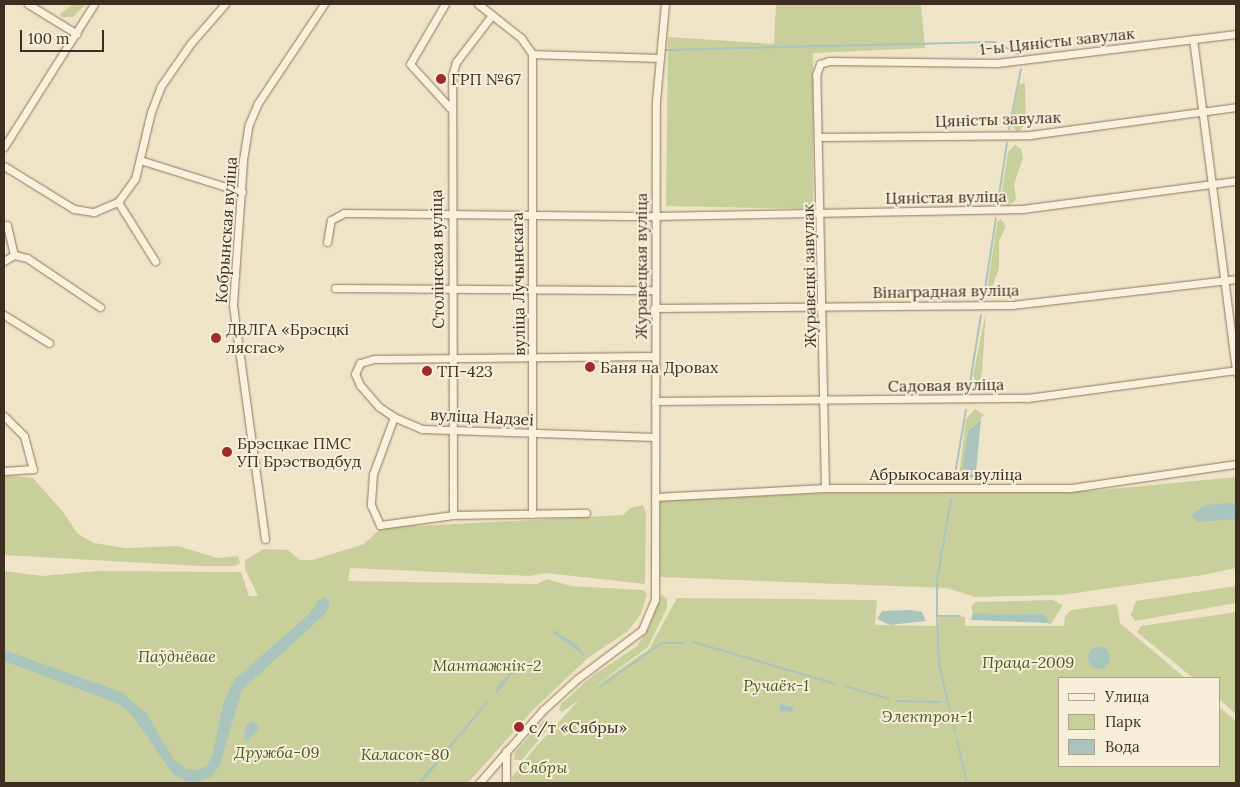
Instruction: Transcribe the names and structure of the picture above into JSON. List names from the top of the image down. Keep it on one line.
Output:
{"streets":{"street":["1-ы Цяністы завулак","Цяністы завулак","Цяністая вуліца","Кобрынская вуліца","Столінская вуліца","Журавецкая вуліца","Журавецкі завулак","вуліца Лучынскага","Вінаградная вуліца","Садовая вуліца","вуліца Надзеі","Абрыкосавая вуліца"]},"crossings":[["1-ы Цяністы завулак","Журавецкі завулак"],["Цяністы завулак","Журавецкі завулак"],["Цяністая вуліца","Столінская вуліца"],["Цяністая вуліца","Журавецкая вуліца"],["Цяністая вуліца","Журавецкі завулак"],["Цяністая вуліца","вуліца Лучынскага"],["Столінская вуліца","вуліца Надзеі"],["Журавецкая вуліца","Вінаградная вуліца"],["Журавецкая вуліца","Садовая вуліца"],["Журавецкая вуліца","вуліца Надзеі"],["Журавецкая вуліца","Абрыкосавая вуліца"],["Журавецкі завулак","Вінаградная вуліца"],["Журавецкі завулак","Садовая вуліца"],["Журавецкі завулак","Абрыкосавая вуліца"],["вуліца Лучынскага","вуліца Надзеі"]],"parks":["Паўднёвае","Праца-2009","Мантажнік-2","Ручаёк-1","Электрон-1","Дружба-09","Каласок-80","Сябры"],"places":["ГРП №67","ДВЛГА «Брэсцкі лясгас»","Баня на Дровах","ТП-423","Брэсцкае ПМС УП Брэстводбуд","с/т «Сябры»"],"legend":["Улица","Парк","Вода"],"scale_bar":"100 m"}
